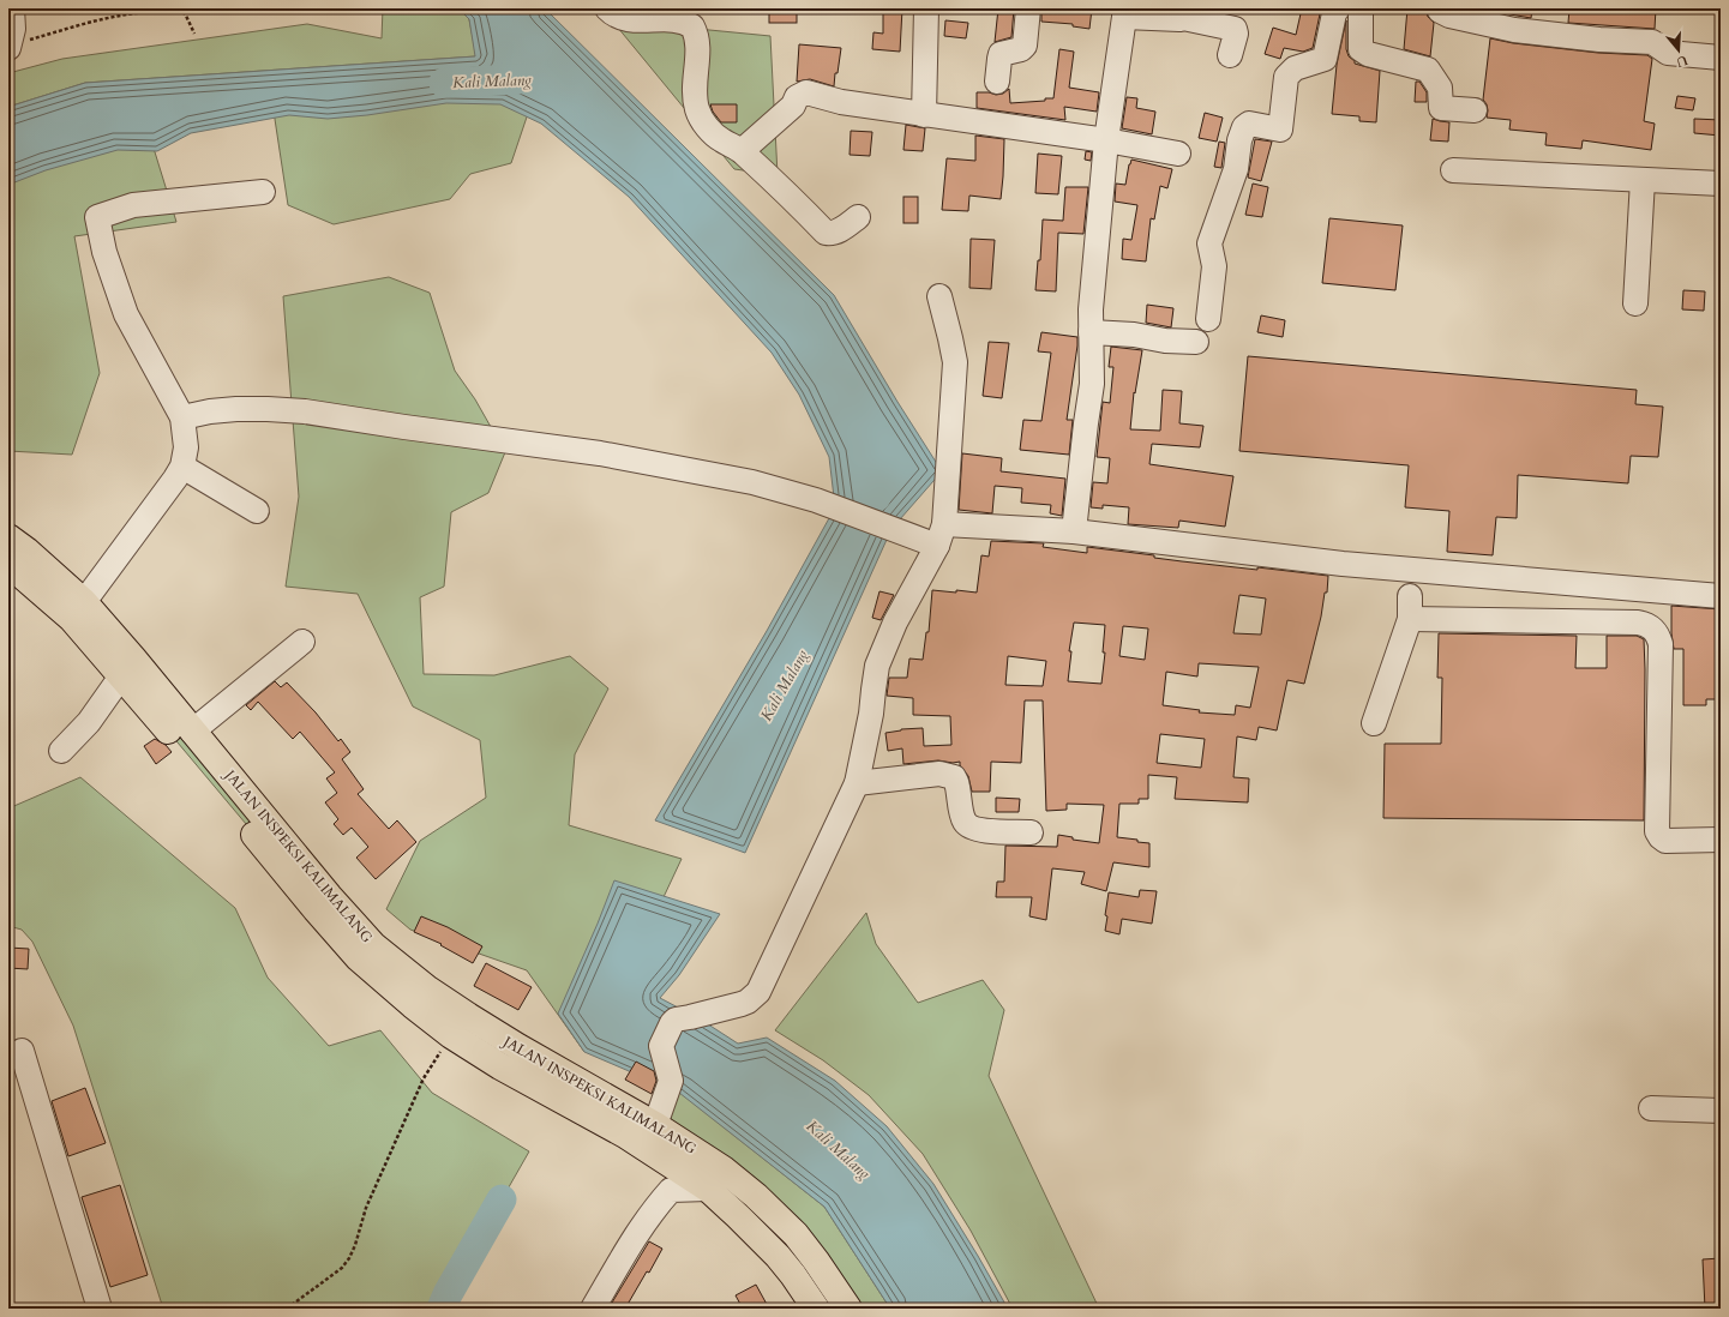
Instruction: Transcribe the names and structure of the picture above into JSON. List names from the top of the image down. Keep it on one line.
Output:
{"streets":{"main road":["JALAN INSPEKSI KALIMALANG"]},"water":["Kali Malang"],"north":"bottom"}
